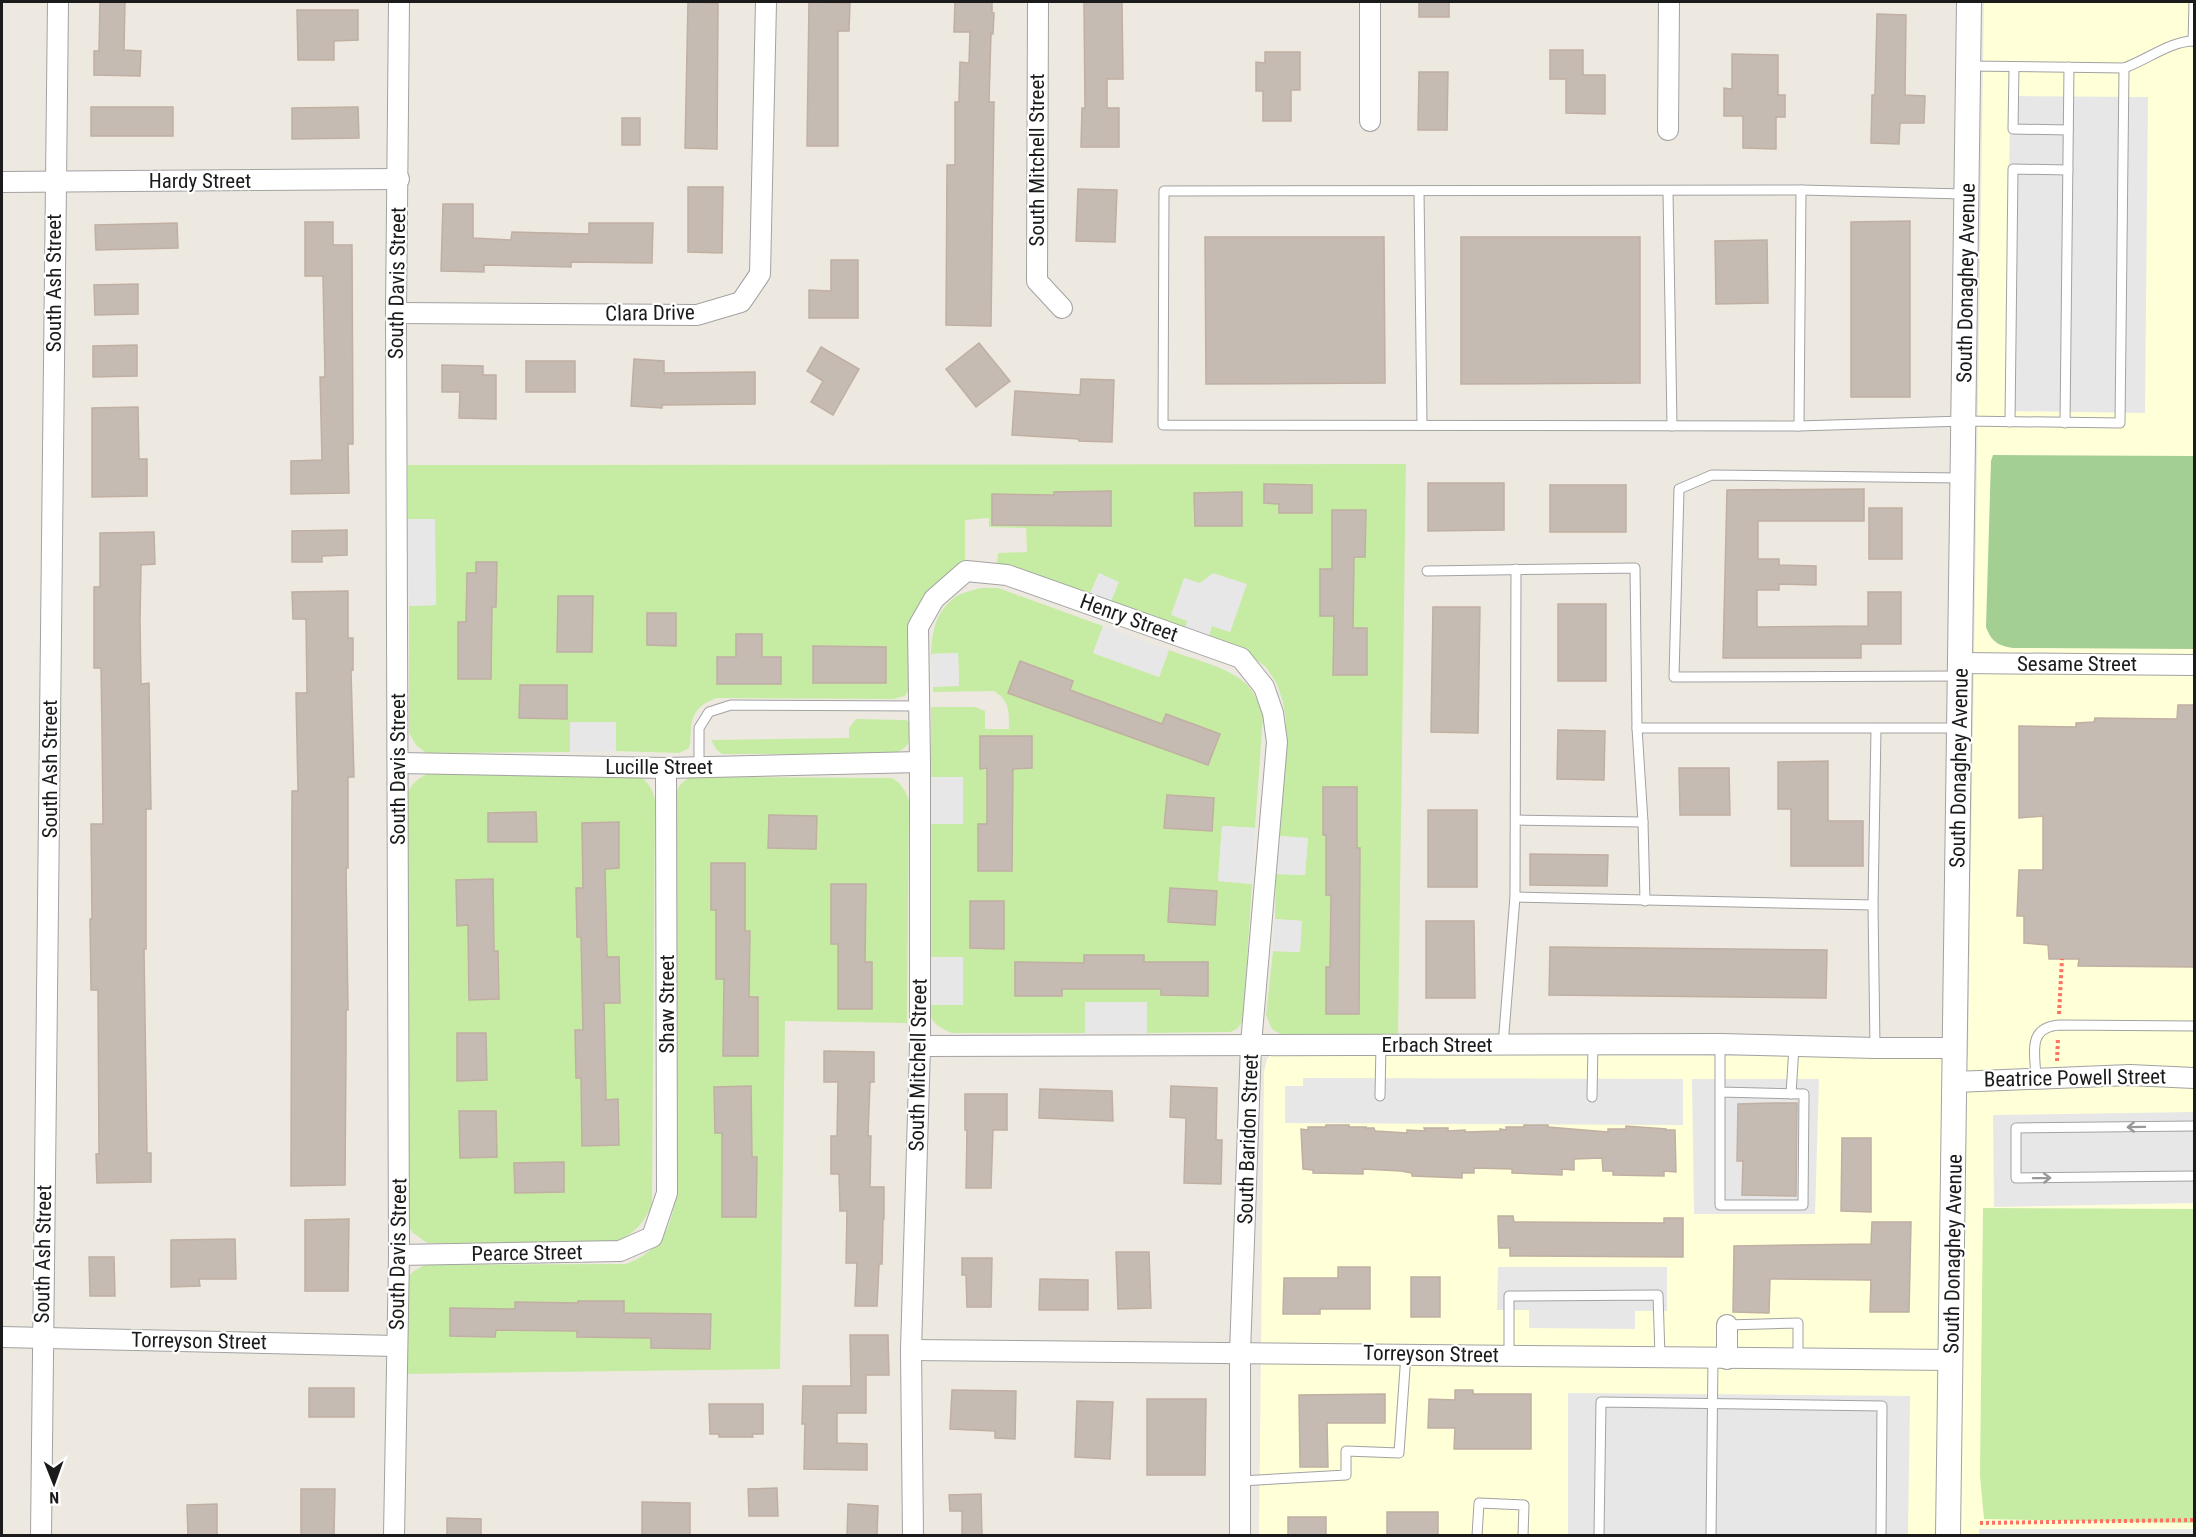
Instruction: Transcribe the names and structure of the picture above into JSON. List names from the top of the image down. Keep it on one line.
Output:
{"streets":{"street":["South Mitchell Street","Hardy Street","South Ash Street","South Davis Street","South Donaghey Avenue","Clara Drive","Henry Street","Sesame Street","Lucille Street","Shaw Street","Erbach Street","Beatrice Powell Street","South Baridon Street","Pearce Street","Torreyson Street"]},"crossings":[["South Mitchell Street","Henry Street"],["South Mitchell Street","Lucille Street"],["South Mitchell Street","Erbach Street"],["South Mitchell Street","Torreyson Street"],["Hardy Street","South Ash Street"],["Hardy Street","South Davis Street"],["South Ash Street","Torreyson Street"],["South Davis Street","Clara Drive"],["South Davis Street","Lucille Street"],["South Davis Street","Pearce Street"],["South Davis Street","Torreyson Street"],["South Donaghey Avenue","Sesame Street"],["South Donaghey Avenue","Erbach Street"],["South Donaghey Avenue","Beatrice Powell Street"],["South Donaghey Avenue","Torreyson Street"],["Henry Street","South Baridon Street"],["Lucille Street","Shaw Street"],["Shaw Street","Pearce Street"],["Erbach Street","South Baridon Street"],["South Baridon Street","Torreyson Street"]],"north":"bottom"}
